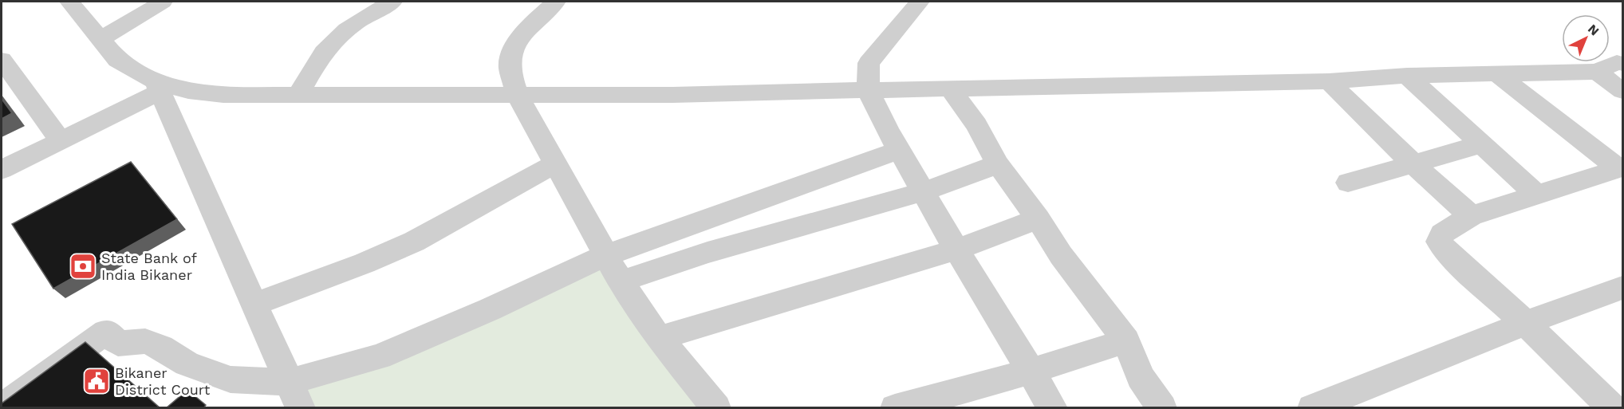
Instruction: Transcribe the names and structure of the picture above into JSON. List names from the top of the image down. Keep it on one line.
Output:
{"places":{"bank":["State Bank of India Bikaner"],"public building":["Bikaner District Court"]},"north":"top right"}
